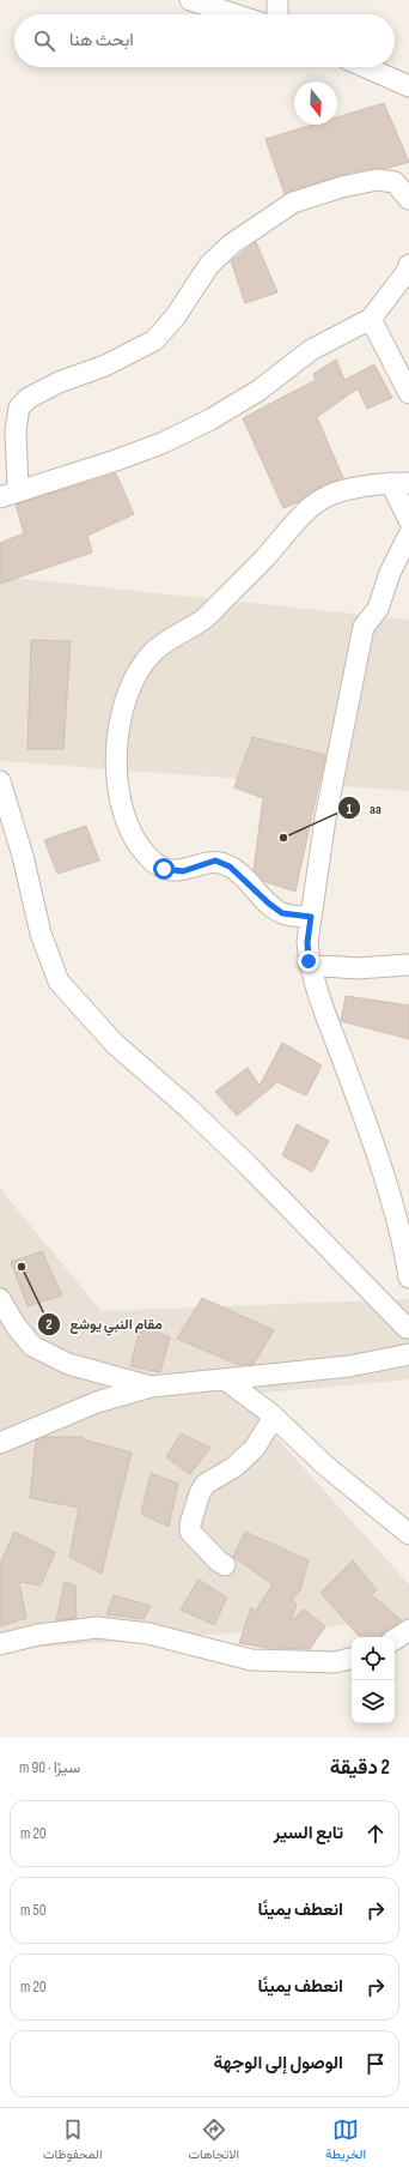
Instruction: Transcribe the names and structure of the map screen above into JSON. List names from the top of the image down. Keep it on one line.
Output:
{"places":["aa","مقام النبي يوشع"],"north":"bottom","page":{"search":"ابحث هنا","heading":["2 دقيقة","سيرًا · 90 m"],"list":[["تابع السير","20 m"],["انعطف يمينًا","50 m"],["انعطف يمينًا","20 m"],"الوصول إلى الوجهة"],"nav":["الخريطة","الاتجاهات","المحفوظات"]}}
